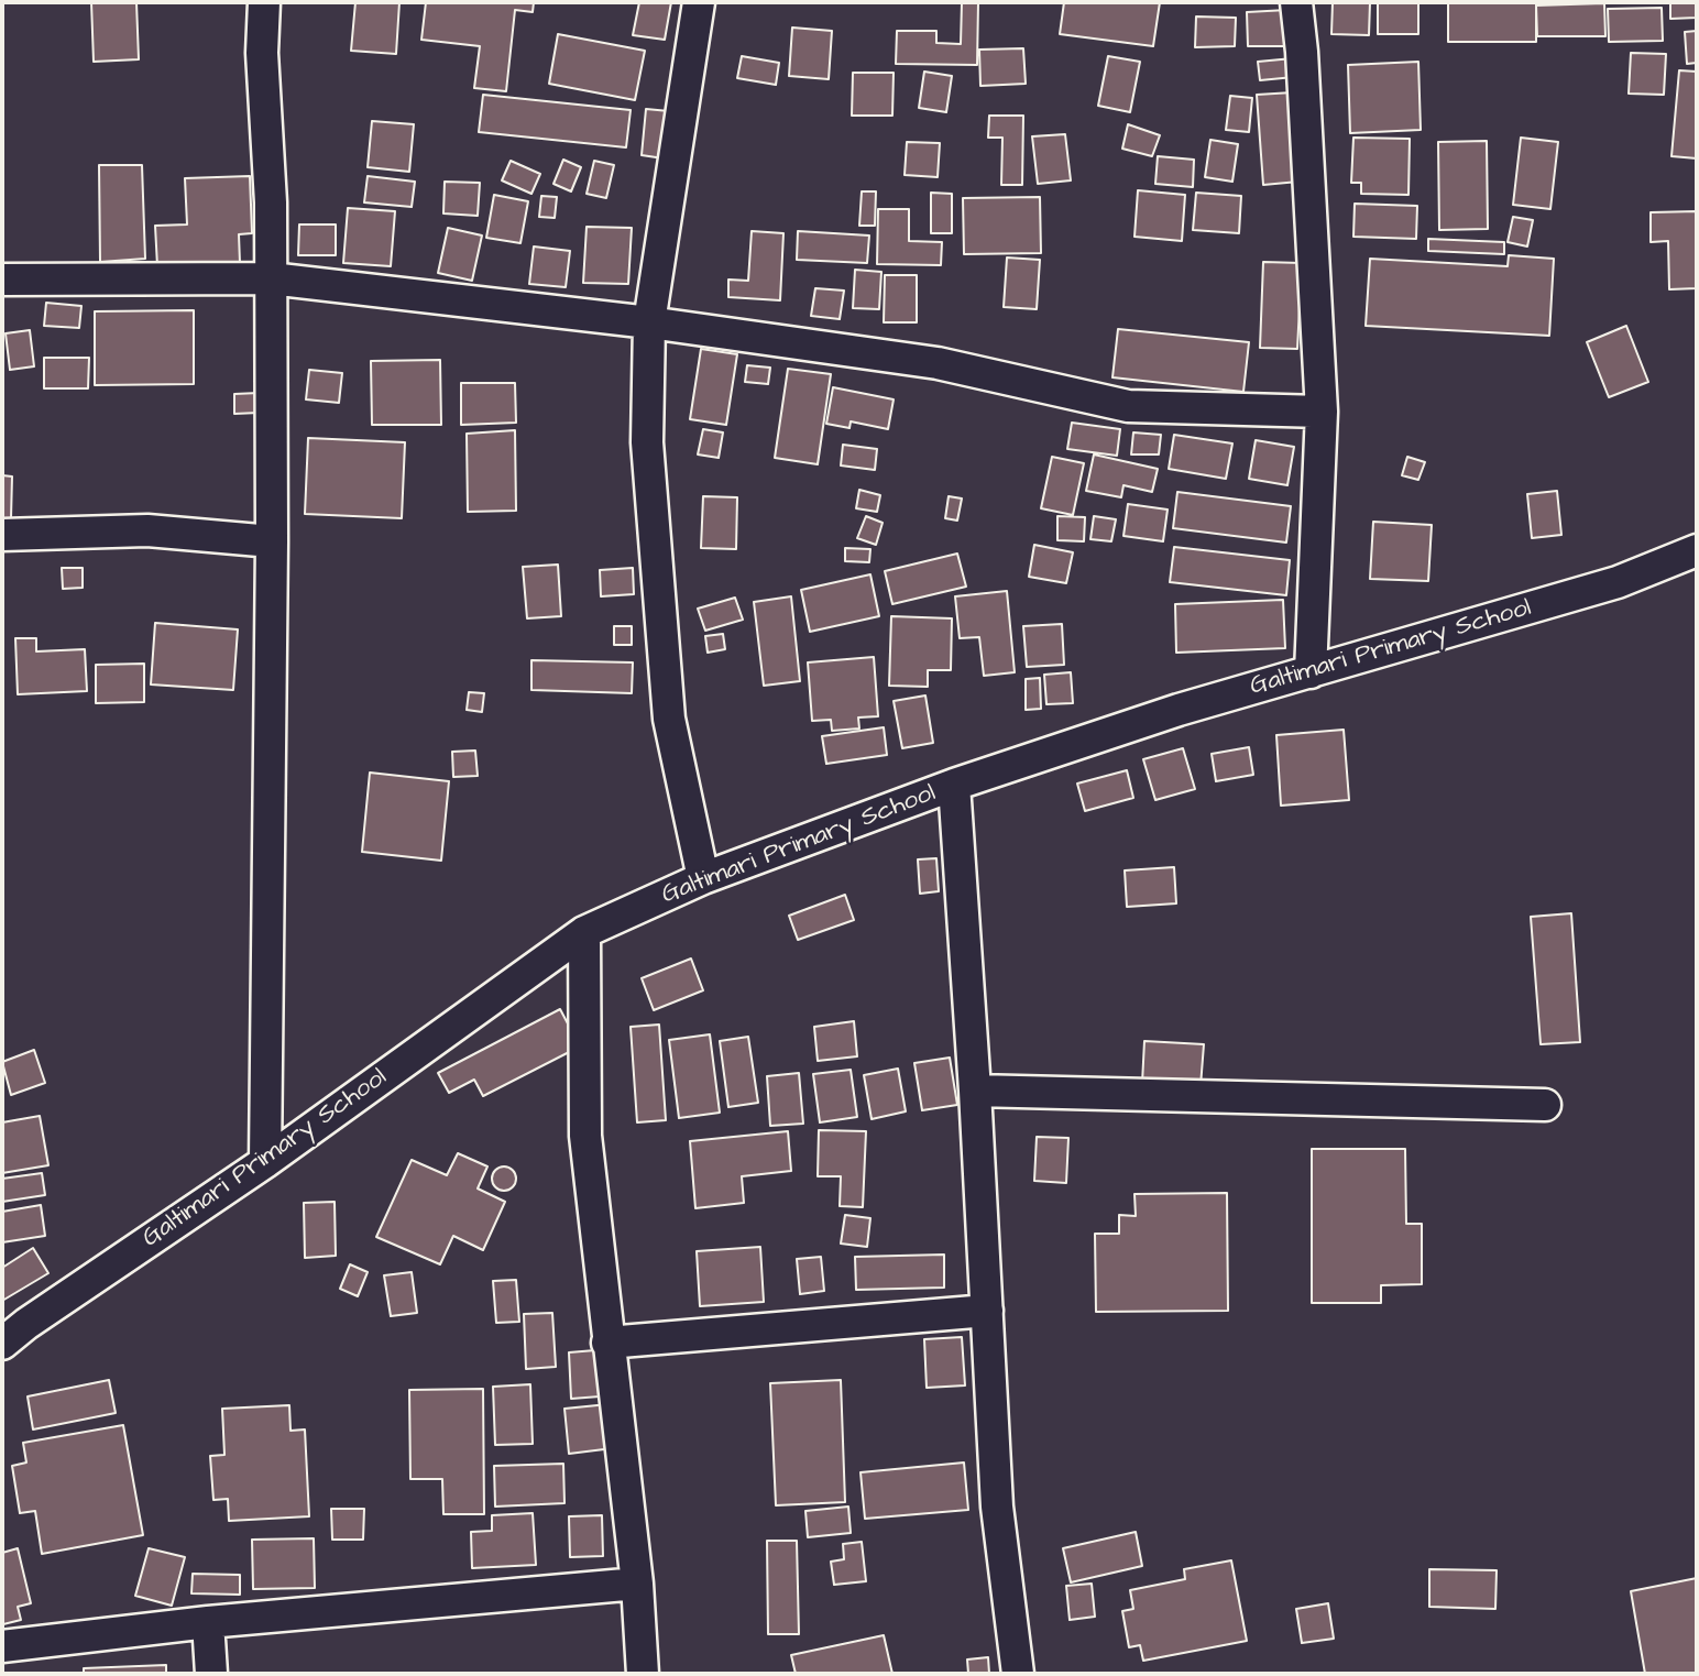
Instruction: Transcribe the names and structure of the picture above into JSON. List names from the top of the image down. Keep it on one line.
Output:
{"streets":{"street":["Galtimari Primary School"]}}
